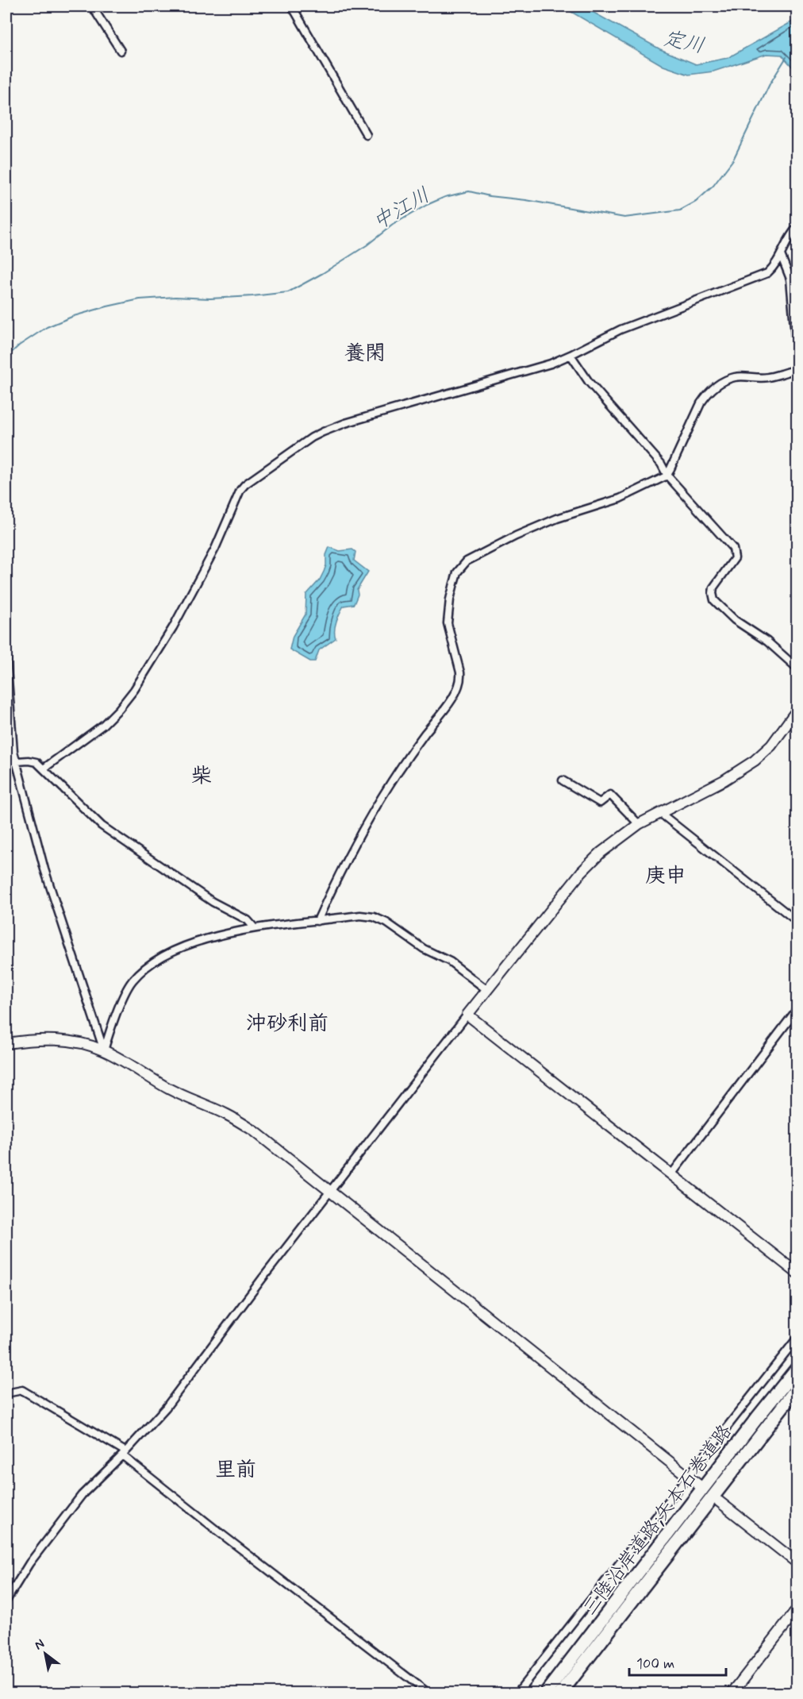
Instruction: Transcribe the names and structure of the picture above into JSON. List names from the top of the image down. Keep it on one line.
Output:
{"streets":{"highway":["三陸沿岸道路;矢本石巻道路"]},"districts":["養閑","柴","庚申","沖砂利前","里前"],"water":["定川","中江川"],"scale_bar":"100 m","north":"top left"}
